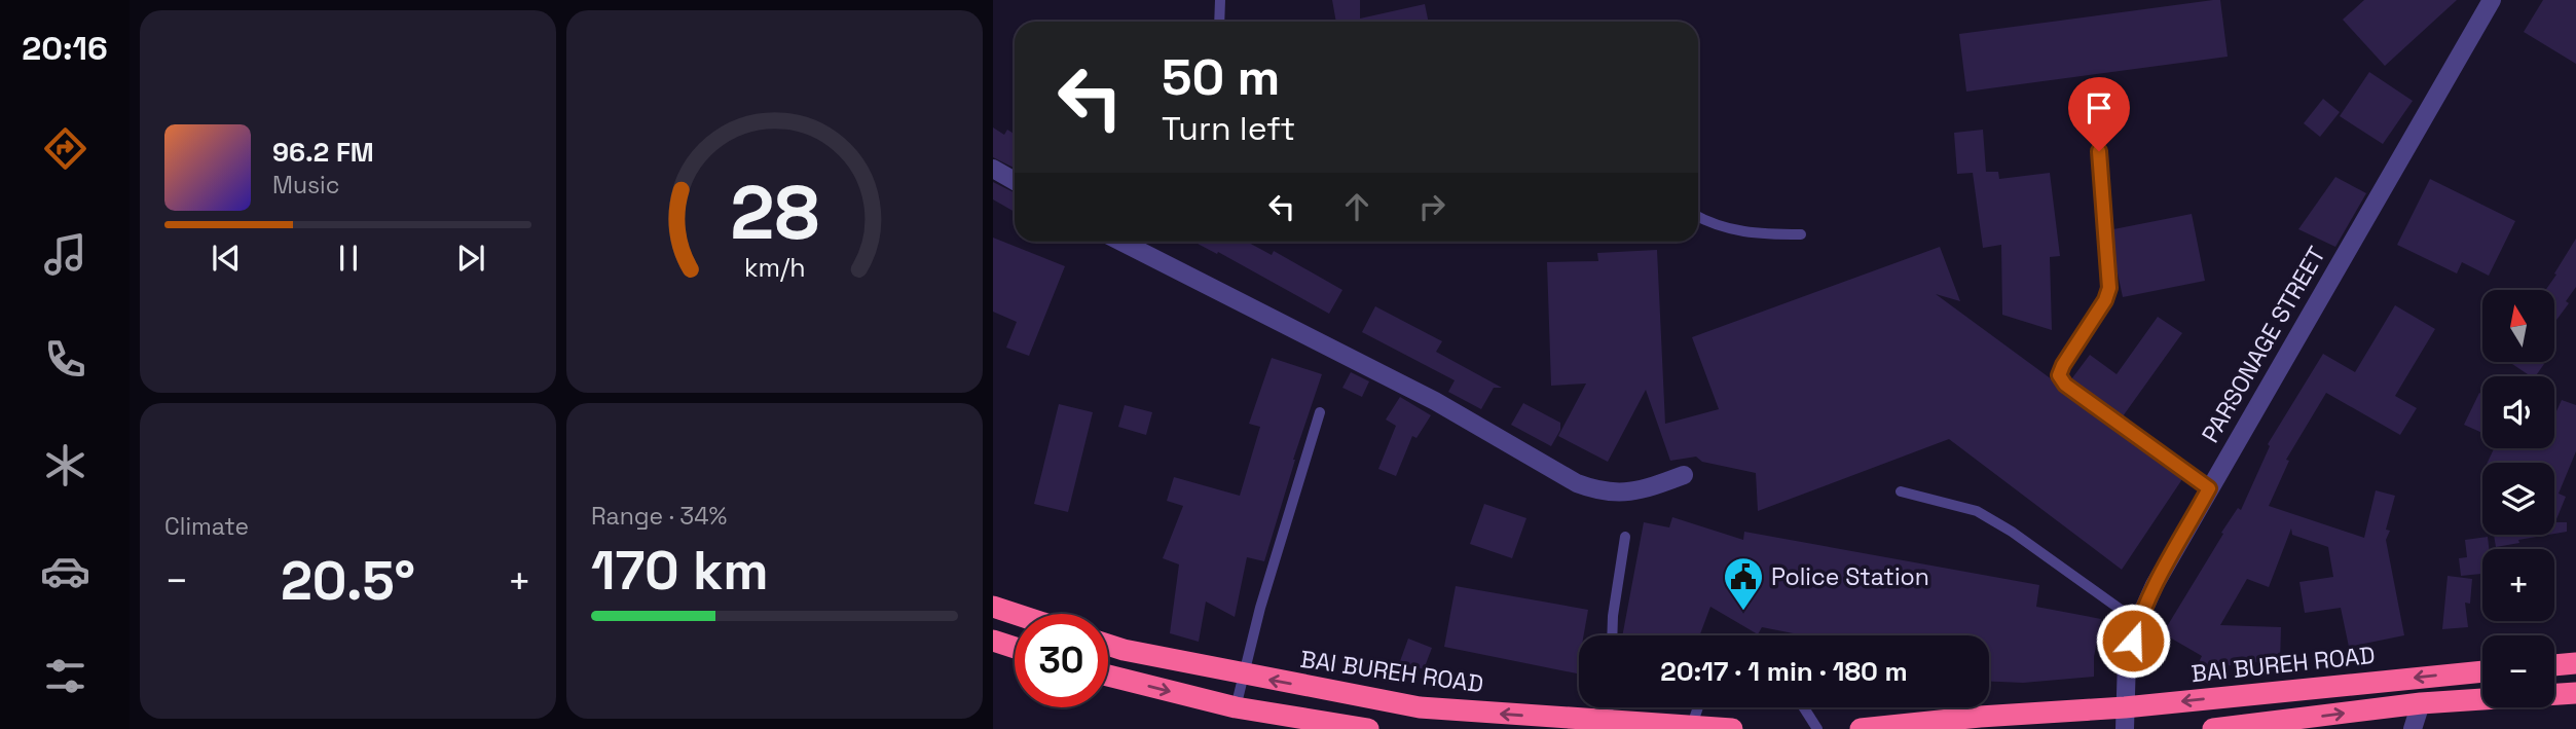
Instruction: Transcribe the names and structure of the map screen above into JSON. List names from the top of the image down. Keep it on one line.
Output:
{"streets":{"highway":["BAI BUREH ROAD"],"street":["PARSONAGE STREET"]},"crossings":[["PARSONAGE STREET","BAI BUREH ROAD"]],"places":{"public building":["Police Station"]},"north":"top","page":{"tabs":"20:16","turn":["50 m","Turn left"],"song":["96.2 FM","Music"],"map_buttons":["+","−"],"tile":["Climate",["Range · 34%","170 km"]],"heat":["−","20.5°","+"],"limit":"30","trip":"20:17 · 1 min · 180 m","gauge":["28","km/h"]}}
